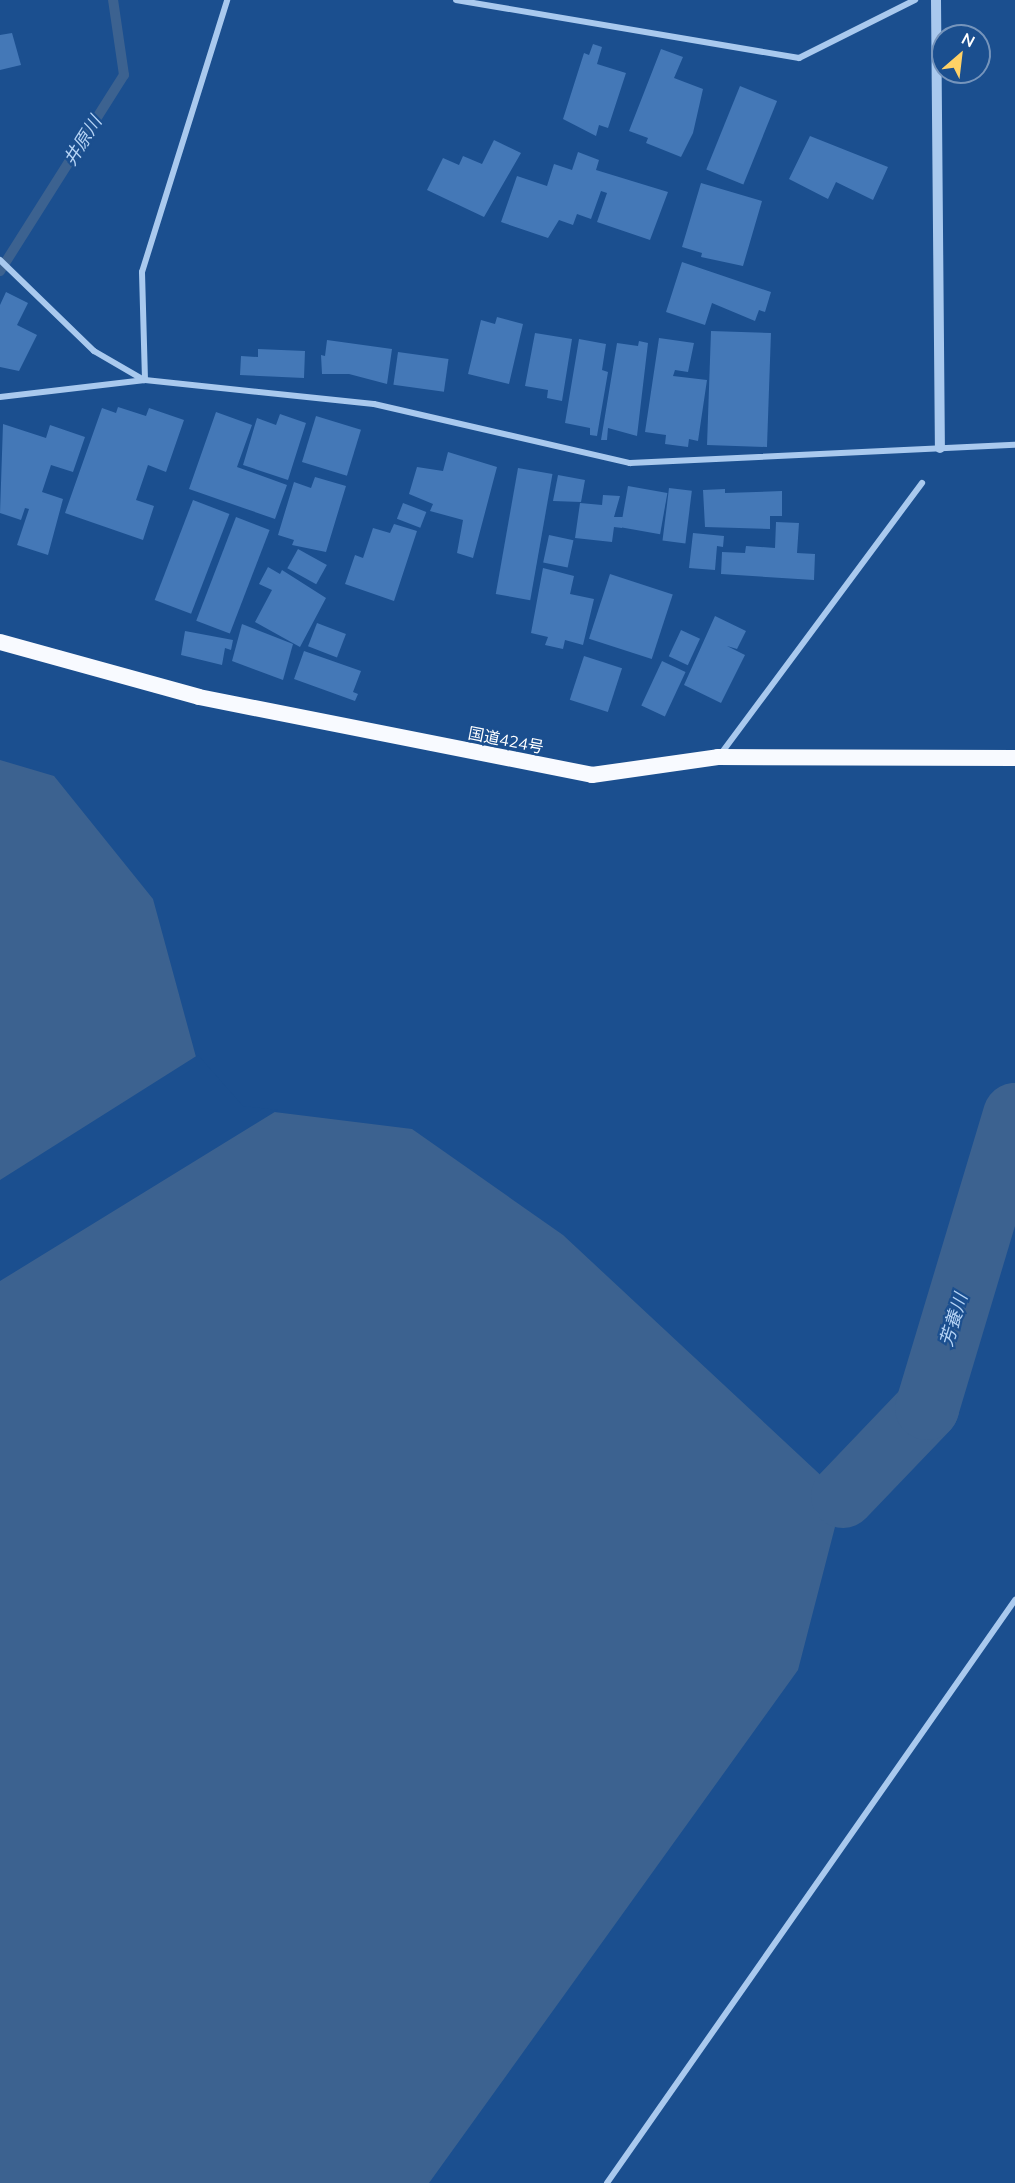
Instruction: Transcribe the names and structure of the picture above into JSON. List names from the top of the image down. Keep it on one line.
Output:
{"streets":{"highway":["国道424号"]},"water":["井原川","芳養川"],"north":"top right"}
